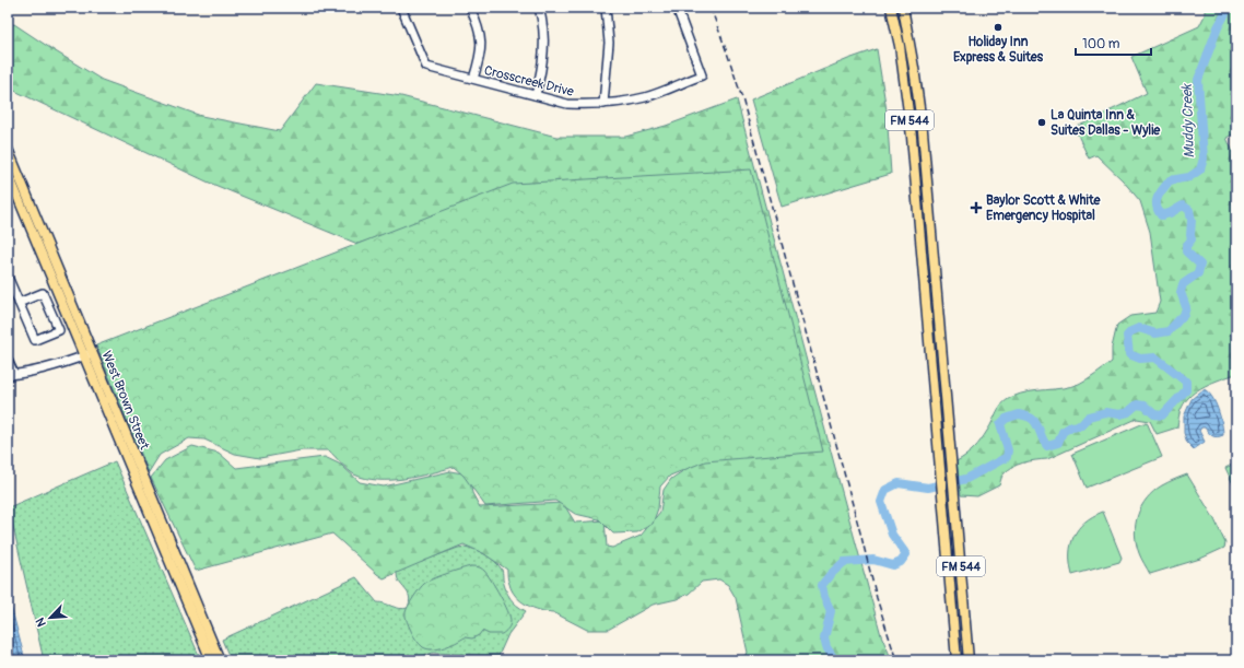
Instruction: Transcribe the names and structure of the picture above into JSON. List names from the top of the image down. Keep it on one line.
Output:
{"streets":{"main road":["FM 544","West Brown Street"],"street":["Crosscreek Drive"]},"water":["Muddy Creek"],"places":{"other":["Holiday Inn Express & Suites","La Quinta Inn & Suites Dallas - Wylie"],"health":["Baylor Scott & White Emergency Hospital"]},"scale_bar":"100 m","north":"bottom left"}
